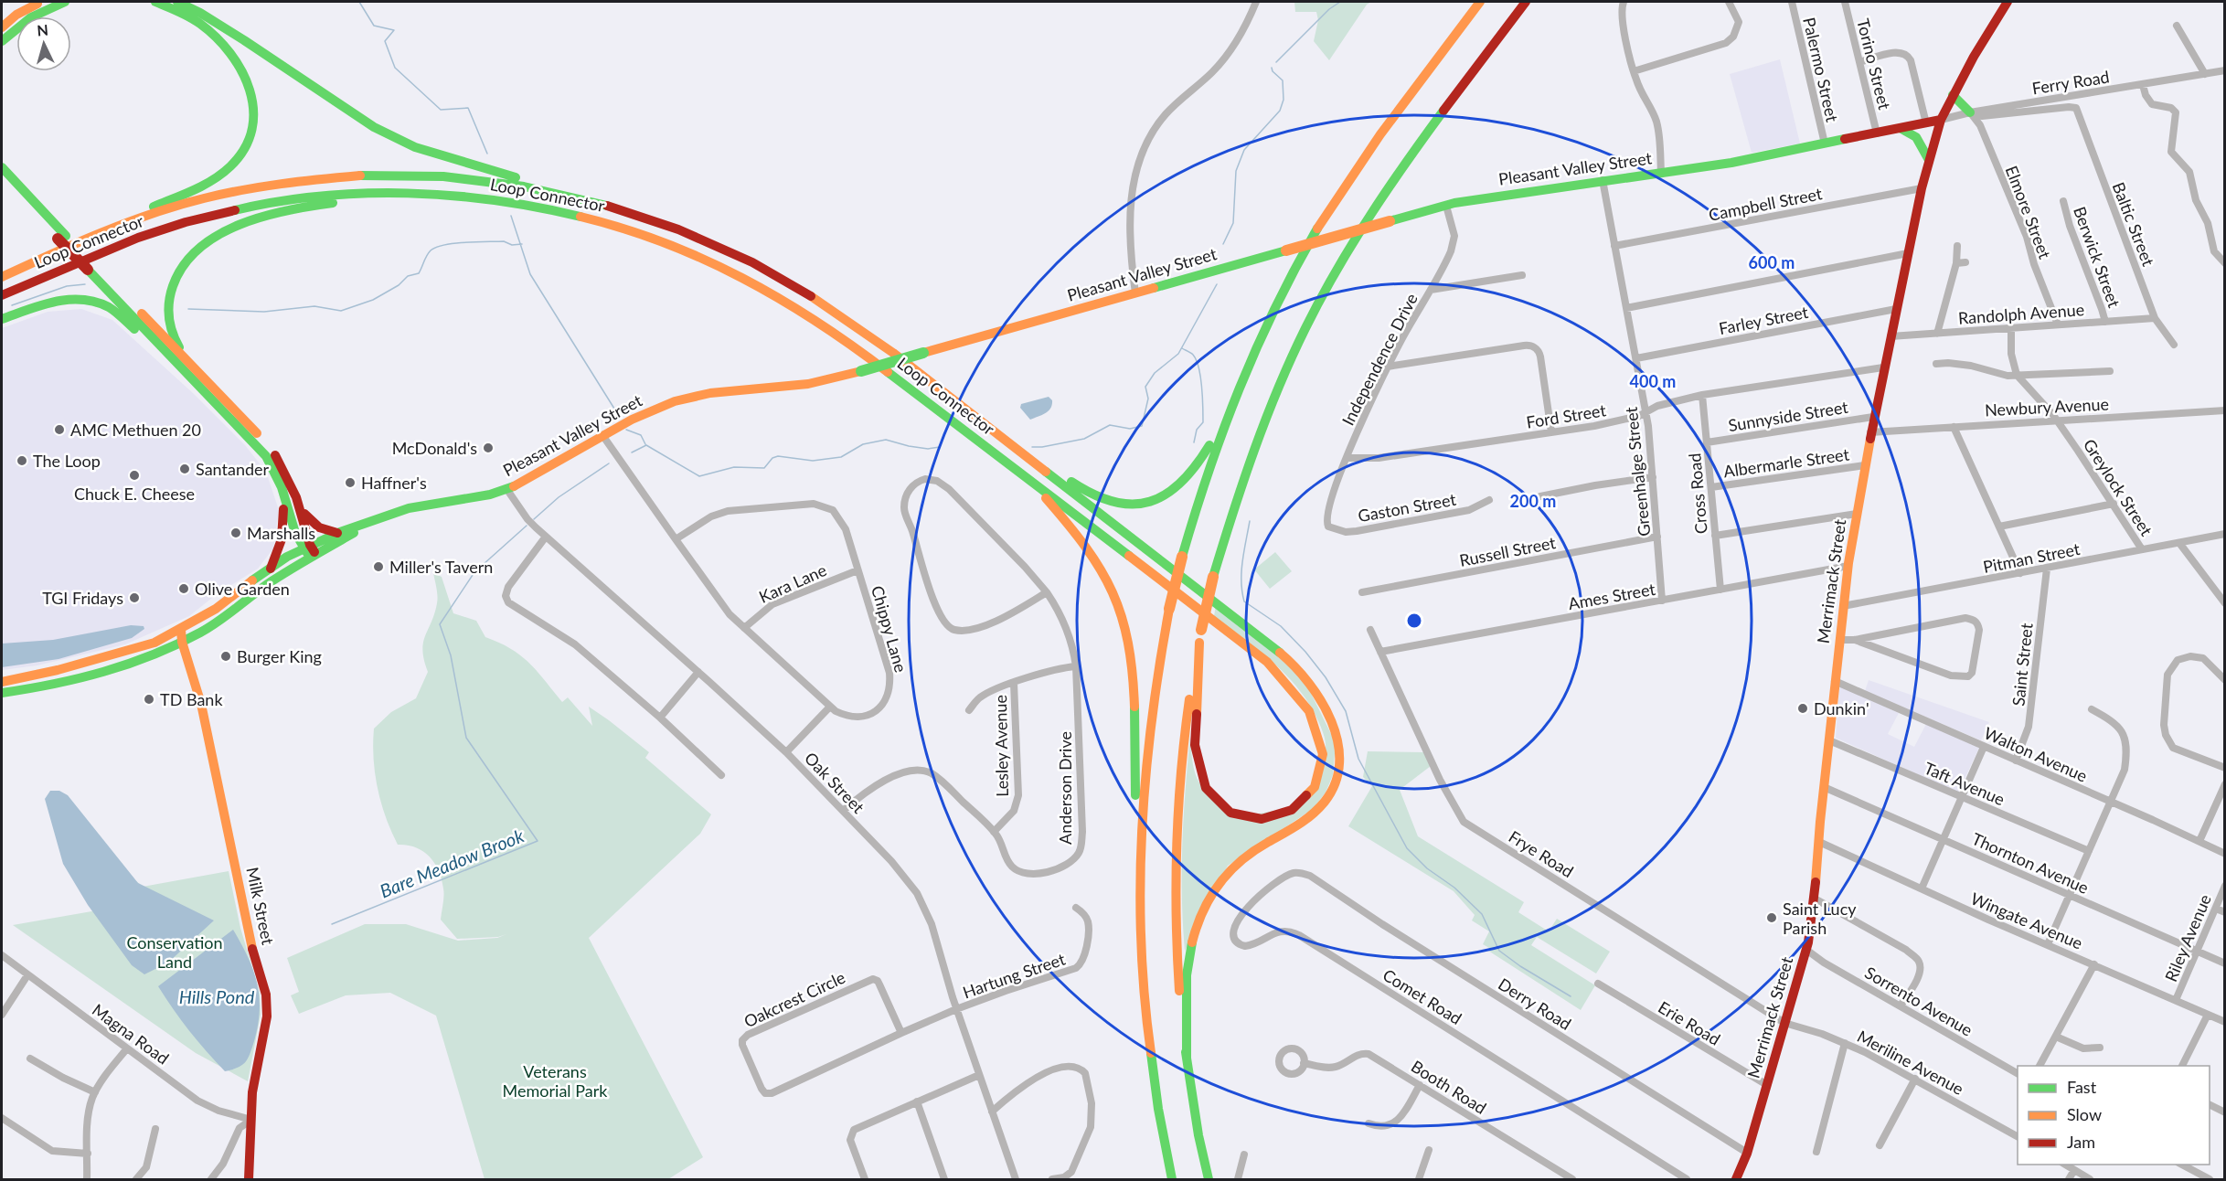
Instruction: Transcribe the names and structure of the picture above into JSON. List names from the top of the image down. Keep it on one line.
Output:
{"streets":{"main road":["Pleasant Valley Street","Loop Connector","Merrimack Street","Milk Street"],"street":["Torino Street","Palermo Street","Ferry Road","Campbell Street","Elmore Street","Baltic Street","Berwick Street","Randolph Avenue","Farley Street","Independence Drive","Newbury Avenue","Ford Street","Sunnyside Street","Albermarle Street","Greenhalge Street","Greylock Street","Cross Road","Gaston Street","Russell Street","Pitman Street","Kara Lane","Ames Street","Chippy Lane","Saint Street","Lesley Avenue","Walton Avenue","Oak Street","Taft Avenue","Anderson Drive","Frye Road","Thornton Avenue","Wingate Avenue","Riley Avenue","Hartung Street","Comet Road","Oakcrest Circle","Sorrento Avenue","Derry Road","Erie Road","Magna Road","Meriline Avenue","Booth Road"]},"crossings":[["Torino Street","Pleasant Valley Street"],["Palermo Street","Pleasant Valley Street"],["Ferry Road","Pleasant Valley Street"],["Ferry Road","Elmore Street"],["Ferry Road","Baltic Street"],["Ferry Road","Merrimack Street"],["Pleasant Valley Street","Independence Drive"],["Pleasant Valley Street","Greenhalge Street"],["Pleasant Valley Street","Merrimack Street"],["Pleasant Valley Street","Chippy Lane"],["Pleasant Valley Street","Oak Street"],["Pleasant Valley Street","Milk Street"],["Campbell Street","Greenhalge Street"],["Campbell Street","Merrimack Street"],["Elmore Street","Baltic Street"],["Elmore Street","Randolph Avenue"],["Baltic Street","Randolph Avenue"],["Berwick Street","Randolph Avenue"],["Randolph Avenue","Greylock Street"],["Randolph Avenue","Merrimack Street"],["Farley Street","Greenhalge Street"],["Farley Street","Merrimack Street"],["Independence Drive","Ford Street"],["Independence Drive","Gaston Street"],["Newbury Avenue","Greylock Street"],["Newbury Avenue","Merrimack Street"],["Ford Street","Greenhalge Street"],["Ford Street","Cross Road"],["Ford Street","Merrimack Street"],["Sunnyside Street","Cross Road"],["Sunnyside Street","Merrimack Street"],["Albermarle Street","Cross Road"],["Albermarle Street","Merrimack Street"],["Greenhalge Street","Russell Street"],["Greenhalge Street","Ames Street"],["Greylock Street","Pitman Street"],["Cross Road","Ames Street"],["Pitman Street","Merrimack Street"],["Pitman Street","Saint Street"],["Merrimack Street","Ames Street"],["Merrimack Street","Walton Avenue"],["Merrimack Street","Taft Avenue"],["Merrimack Street","Frye Road"],["Merrimack Street","Thornton Avenue"],["Merrimack Street","Wingate Avenue"],["Merrimack Street","Sorrento Avenue"],["Merrimack Street","Derry Road"],["Merrimack Street","Erie Road"],["Merrimack Street","Meriline Avenue"],["Kara Lane","Chippy Lane"],["Ames Street","Frye Road"],["Saint Street","Walton Avenue"],["Lesley Avenue","Anderson Drive"],["Oak Street","Anderson Drive"],["Oak Street","Hartung Street"],["Oak Street","Oakcrest Circle"],["Frye Road","Meriline Avenue"],["Thornton Avenue","Riley Avenue"],["Milk Street","Magna Road"],["Wingate Avenue","Riley Avenue"],["Hartung Street","Oakcrest Circle"],["Comet Road","Derry Road"]],"water":["Bare Meadow Brook","Hills Pond"],"parks":["Conservation Land","Veterans Memorial Park"],"places":["AMC Methuen 20","McDonald's","The Loop","Santander","Chuck E. Cheese","Haffner's","Marshalls","Miller's Tavern","Olive Garden","TGI Fridays","Burger King","TD Bank","Dunkin'","Saint Lucy Parish"],"legend":["Fast","Slow","Jam"],"north":"top","rings":["600 m","400 m","200 m"]}
